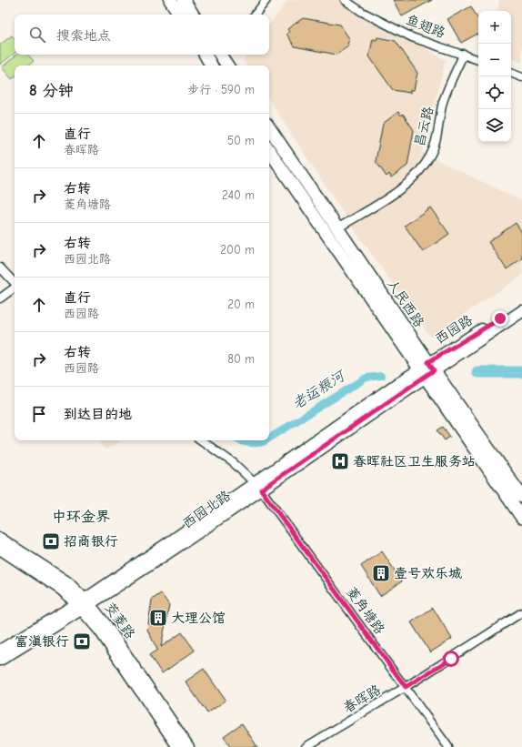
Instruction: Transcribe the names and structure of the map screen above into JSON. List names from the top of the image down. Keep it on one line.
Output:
{"streets":{"main road":["人民西路","西园路","西园北路","茭菱路"],"street":["鱼翅路","昌云路","菱角塘路","春晖路"]},"crossings":[["鱼翅路","昌云路"],["昌云路","人民西路"],["人民西路","西园路"],["人民西路","西园北路"],["西园路","西园北路"],["西园北路","菱角塘路"],["西园北路","茭菱路"],["菱角塘路","春晖路"]],"districts":["中环金界"],"water":["老运粮河"],"places":{"hospital":["春晖社区卫生服务站"],"bank":["招商银行","富滇银行"],"building":["壹号欢乐城","大理公馆"]},"page":{"map_buttons":["+","−"],"search":"搜索地点","heading":["8 分钟","步行 · 590 m"],"list":[["直行","春晖路","50 m"],["右转","菱角塘路","240 m"],["右转","西园北路","200 m"],["直行","西园路","20 m"],["右转","西园路","80 m"],"到达目的地"]}}
